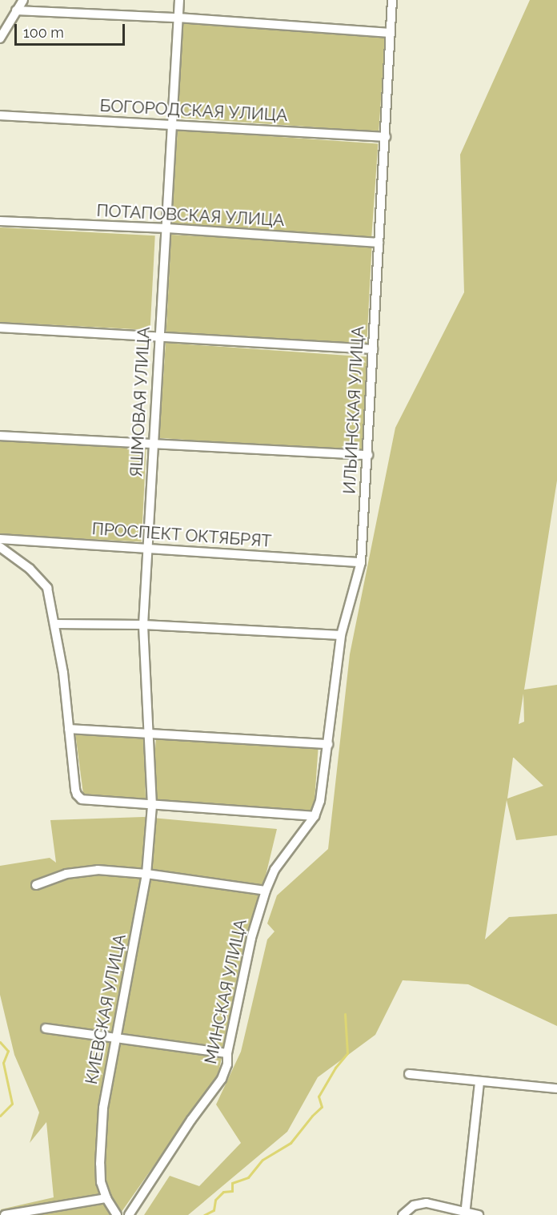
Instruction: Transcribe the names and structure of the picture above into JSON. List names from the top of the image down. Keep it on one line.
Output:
{"streets":{"street":["БОГОРОДСКАЯ УЛИЦА","ПОТАПОВСКАЯ УЛИЦА","ЯШМОВАЯ УЛИЦА","ИЛЬИНСКАЯ УЛИЦА","ПРОСПЕКТ ОКТЯБРЯТ","МИНСКАЯ УЛИЦА","КИЕВСКАЯ УЛИЦА"]},"crossings":[["БОГОРОДСКАЯ УЛИЦА","ЯШМОВАЯ УЛИЦА"],["БОГОРОДСКАЯ УЛИЦА","ИЛЬИНСКАЯ УЛИЦА"],["ПОТАПОВСКАЯ УЛИЦА","ЯШМОВАЯ УЛИЦА"],["ПОТАПОВСКАЯ УЛИЦА","ИЛЬИНСКАЯ УЛИЦА"],["ЯШМОВАЯ УЛИЦА","ПРОСПЕКТ ОКТЯБРЯТ"],["ЯШМОВАЯ УЛИЦА","КИЕВСКАЯ УЛИЦА"],["ИЛЬИНСКАЯ УЛИЦА","ПРОСПЕКТ ОКТЯБРЯТ"],["ИЛЬИНСКАЯ УЛИЦА","МИНСКАЯ УЛИЦА"]],"scale_bar":"100 m"}
